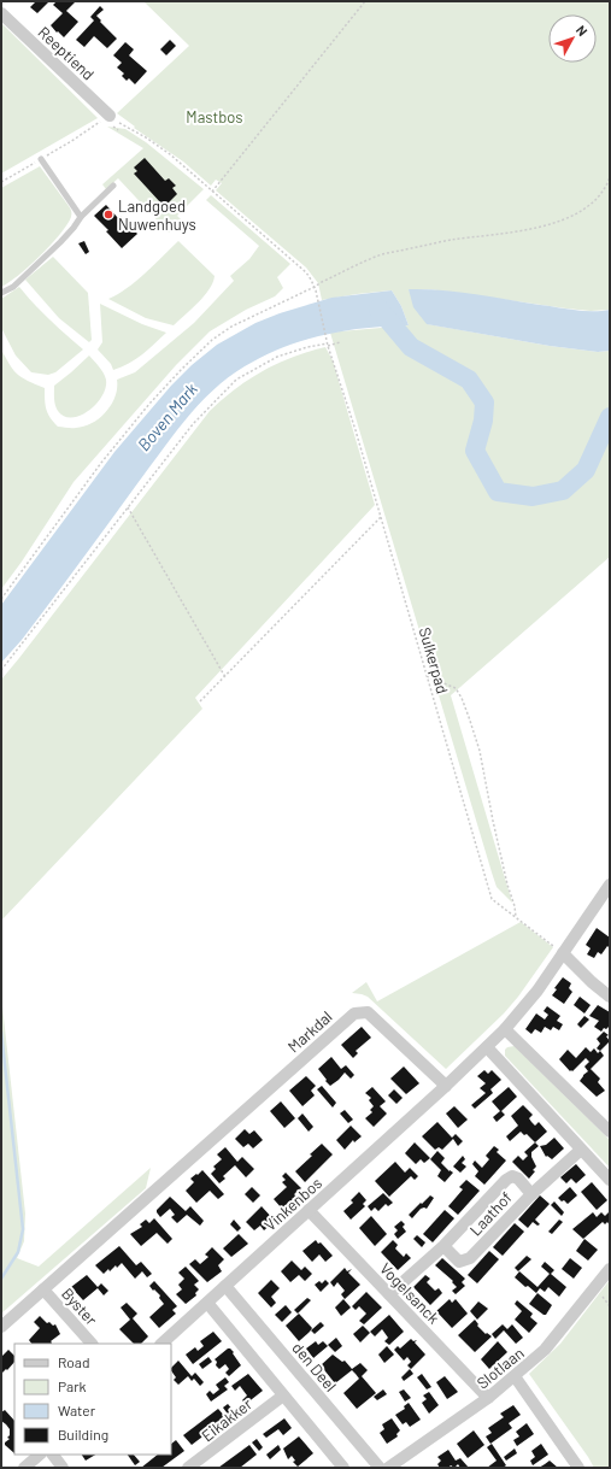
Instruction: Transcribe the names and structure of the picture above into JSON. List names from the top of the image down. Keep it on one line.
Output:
{"streets":{"street":["Reeptiend","Markdal","Vinkenbos","Laathof","Vogelsanck","Byster","den Deel","Slotlaan","Eikakker"],"path":["Sulkerpad"]},"crossings":[["Markdal","Vinkenbos"],["Markdal","Byster"],["Vinkenbos","Vogelsanck"],["Vinkenbos","den Deel"],["Laathof","Vogelsanck"],["Vogelsanck","Slotlaan"]],"water":["Boven Mark"],"parks":["Mastbos"],"places":["Landgoed Nuwenhuys"],"legend":["Road","Park","Water","Building"],"north":"top right"}
